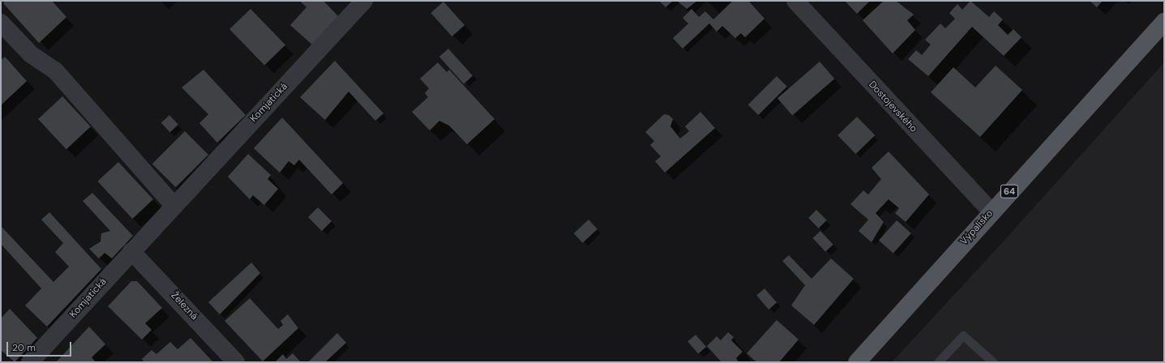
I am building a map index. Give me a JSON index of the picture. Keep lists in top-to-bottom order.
{
  "streets": {
    "main road": ["64", "Výpalisko"],
    "street": ["Komjatická", "Dostojevského", "Železná"]
  },
  "crossings": [
    ["Komjatická", "Železná"],
    ["Dostojevského", "Výpalisko"]
  ],
  "scale_bar": "20 m"
}
